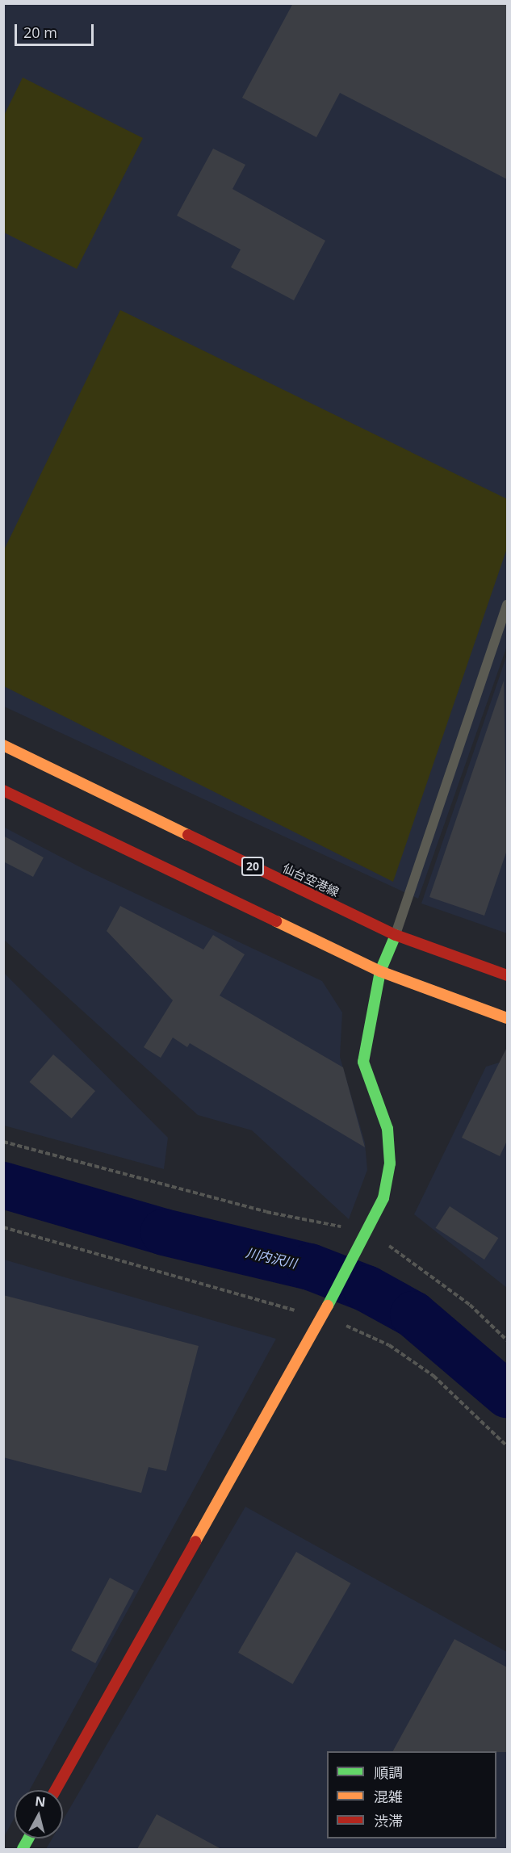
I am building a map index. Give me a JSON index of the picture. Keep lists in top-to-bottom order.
{
  "streets": {
    "main road": ["20", "仙台空港線"]
  },
  "water": ["川内沢川"],
  "legend": ["順調", "混雑", "渋滞"],
  "scale_bar": "20 m",
  "north": "top"
}
